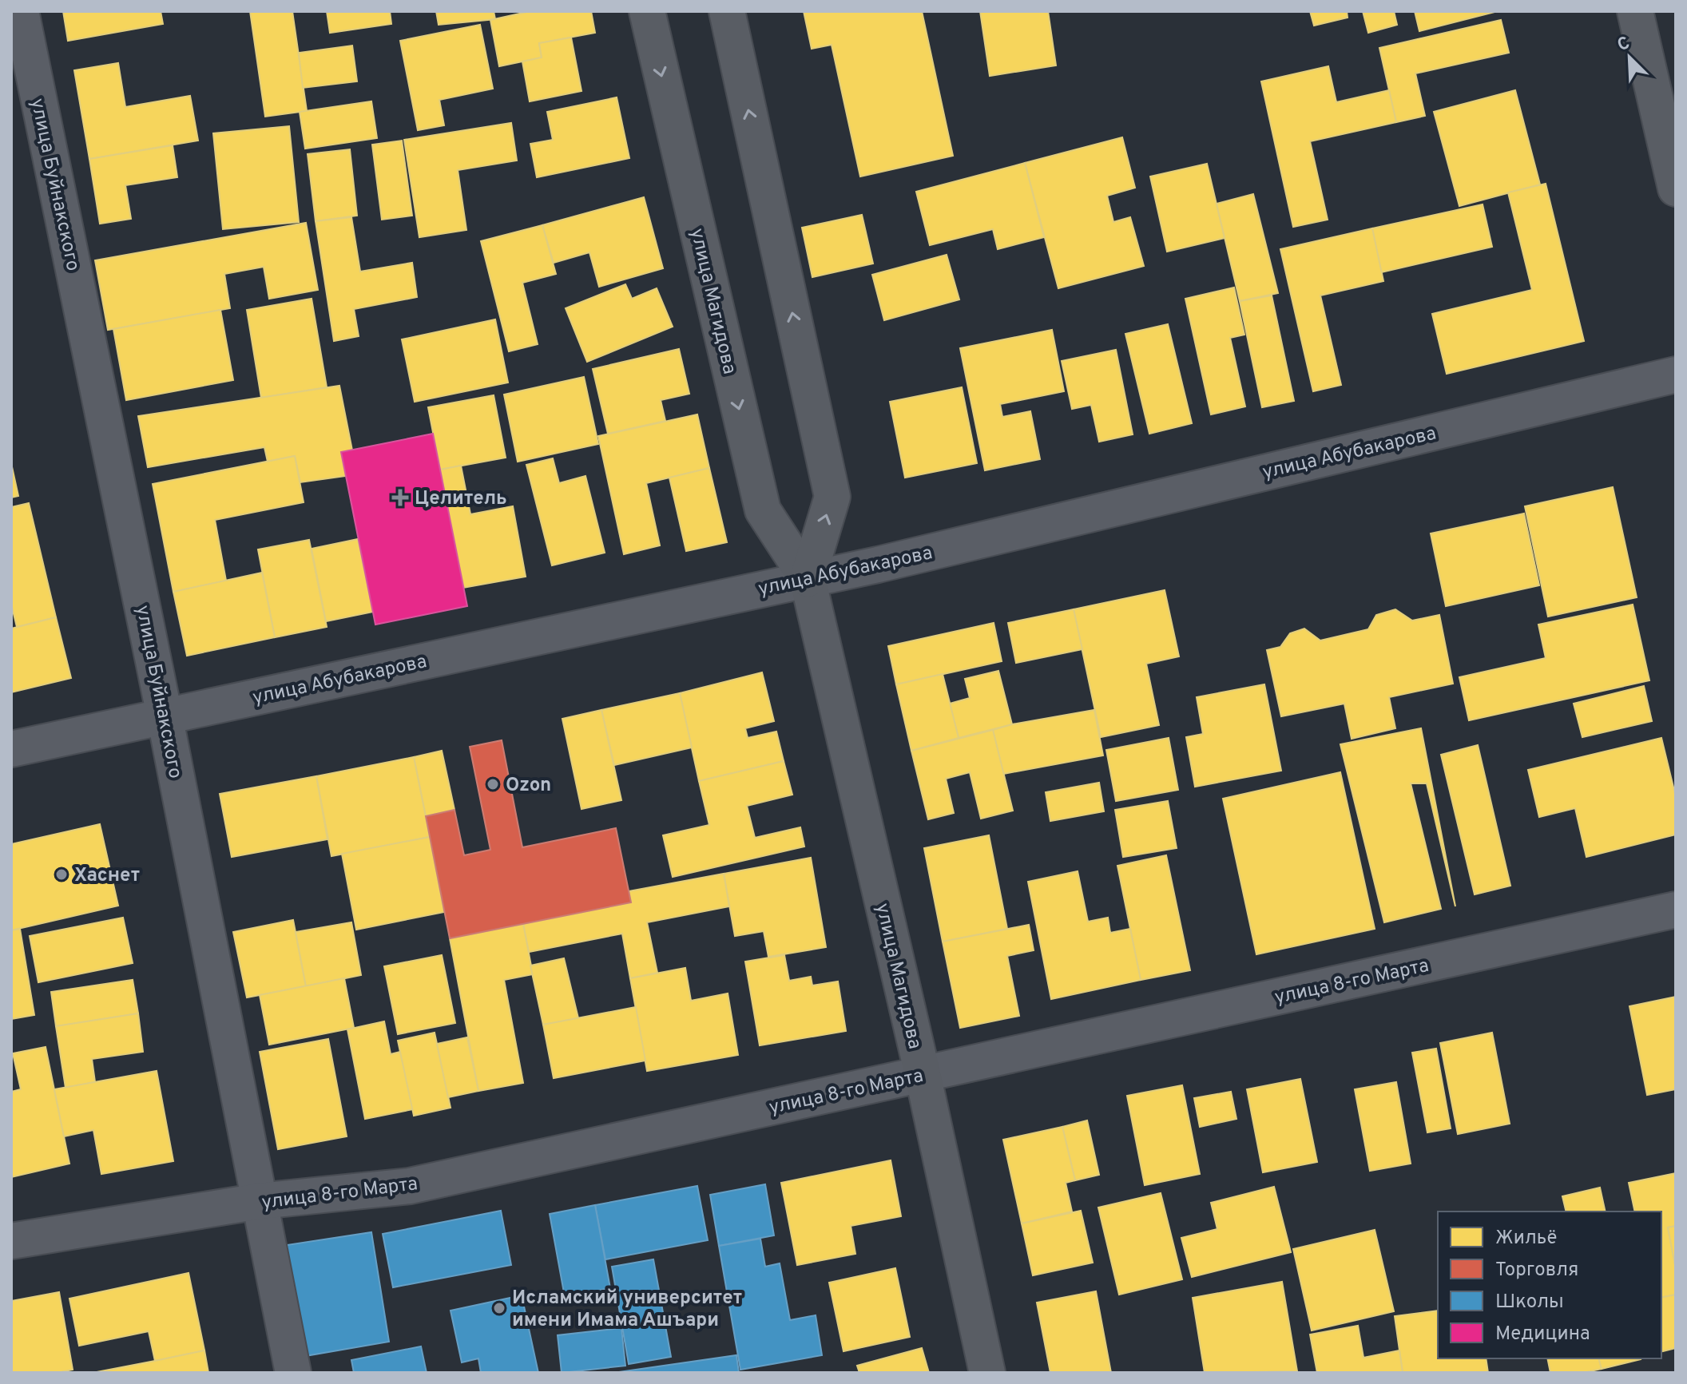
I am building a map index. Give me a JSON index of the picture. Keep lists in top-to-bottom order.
{
  "streets": {
    "main road": ["улица Магидова"],
    "street": ["улица Буйнакского", "улица Абубакарова", "улица 8-го Марта"]
  },
  "crossings": [
    ["улица Буйнакского", "улица Абубакарова"],
    ["улица Буйнакского", "улица 8-го Марта"],
    ["улица Магидова", "улица Абубакарова"],
    ["улица Магидова", "улица 8-го Марта"]
  ],
  "places": {
    "health": ["Целитель"],
    "other": ["Ozon", "Хаснет", "Исламский университет имени Имама Ашъари"]
  },
  "legend": [
    "Жильё",
    "Торговля",
    "Школы",
    "Медицина"
  ],
  "north": "top left"
}
